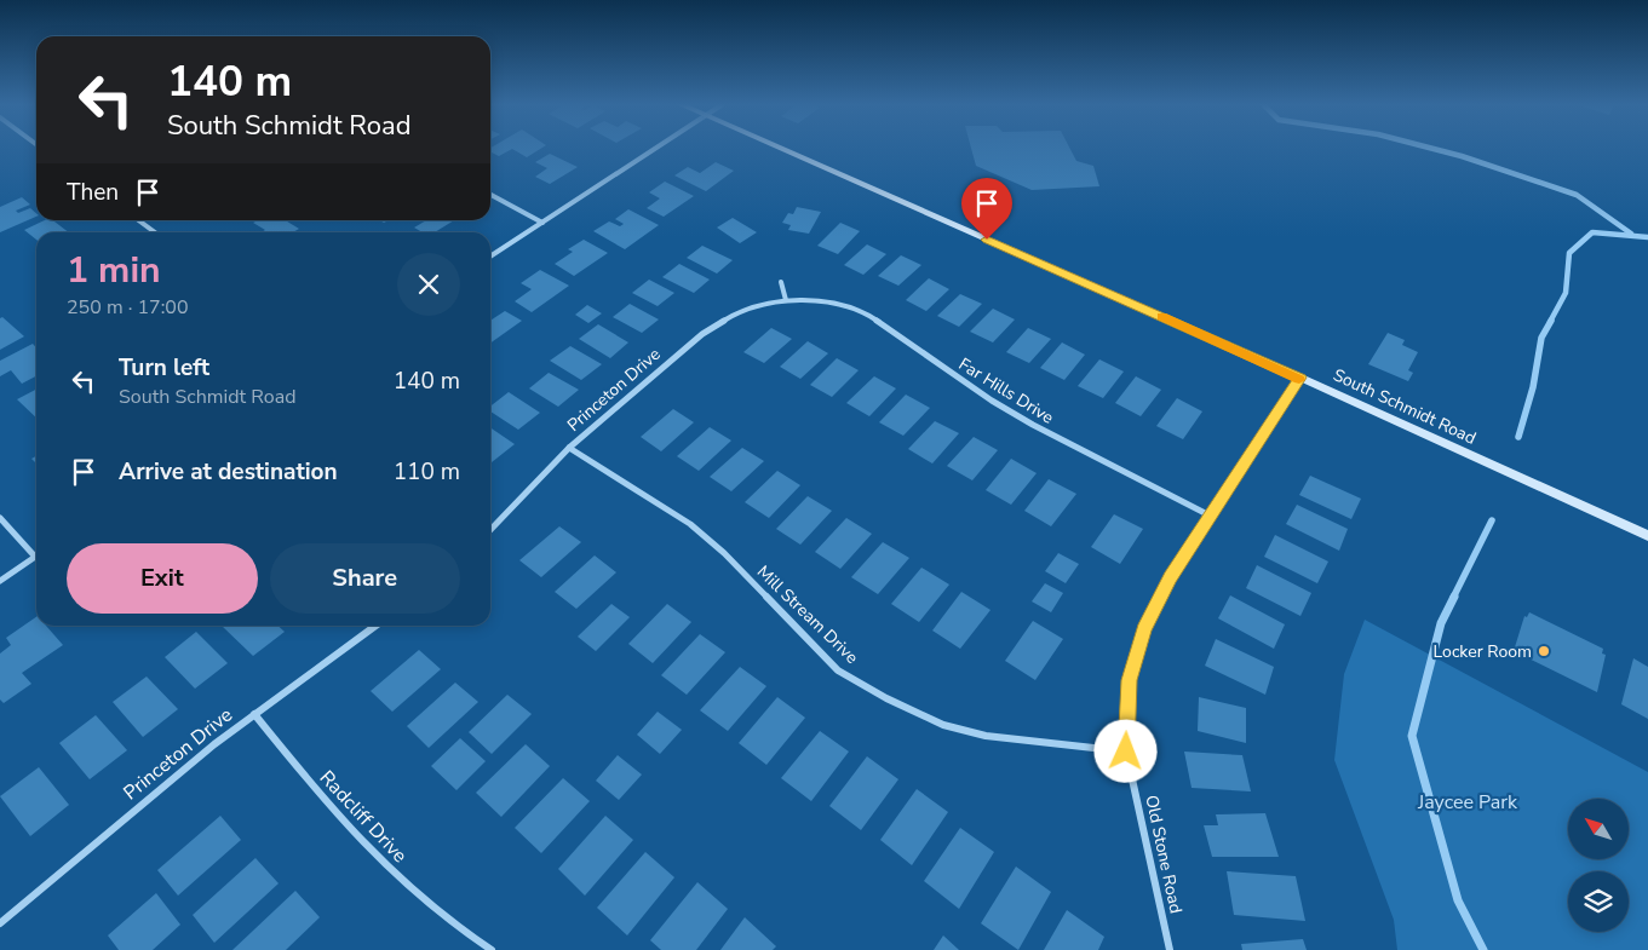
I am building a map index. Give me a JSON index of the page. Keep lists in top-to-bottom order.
{
  "streets": {
    "street": [
      "Princeton Drive",
      "Far Hills Drive",
      "South Schmidt Road",
      "Mill Stream Drive",
      "Radcliff Drive",
      "Old Stone Road"
    ]
  },
  "crossings": [
    ["Princeton Drive", "Far Hills Drive"],
    ["Princeton Drive", "Mill Stream Drive"],
    ["Princeton Drive", "Radcliff Drive"],
    ["Far Hills Drive", "Old Stone Road"],
    ["South Schmidt Road", "Old Stone Road"],
    ["Mill Stream Drive", "Old Stone Road"]
  ],
  "parks": ["Jaycee Park"],
  "places": ["Locker Room"],
  "north": "top left",
  "page": {
    "turn": ["140 m", "South Schmidt Road"],
    "then": "Then",
    "heading": ["1 min", "250 m · 17:00"],
    "list": [
      {
        "name": "Turn left",
        "note": "South Schmidt Road",
        "value": "140 m"
      },
      {
        "name": "Arrive at destination",
        "value": "110 m"
      }
    ],
    "buttons": ["Exit", "Share"]
  }
}
